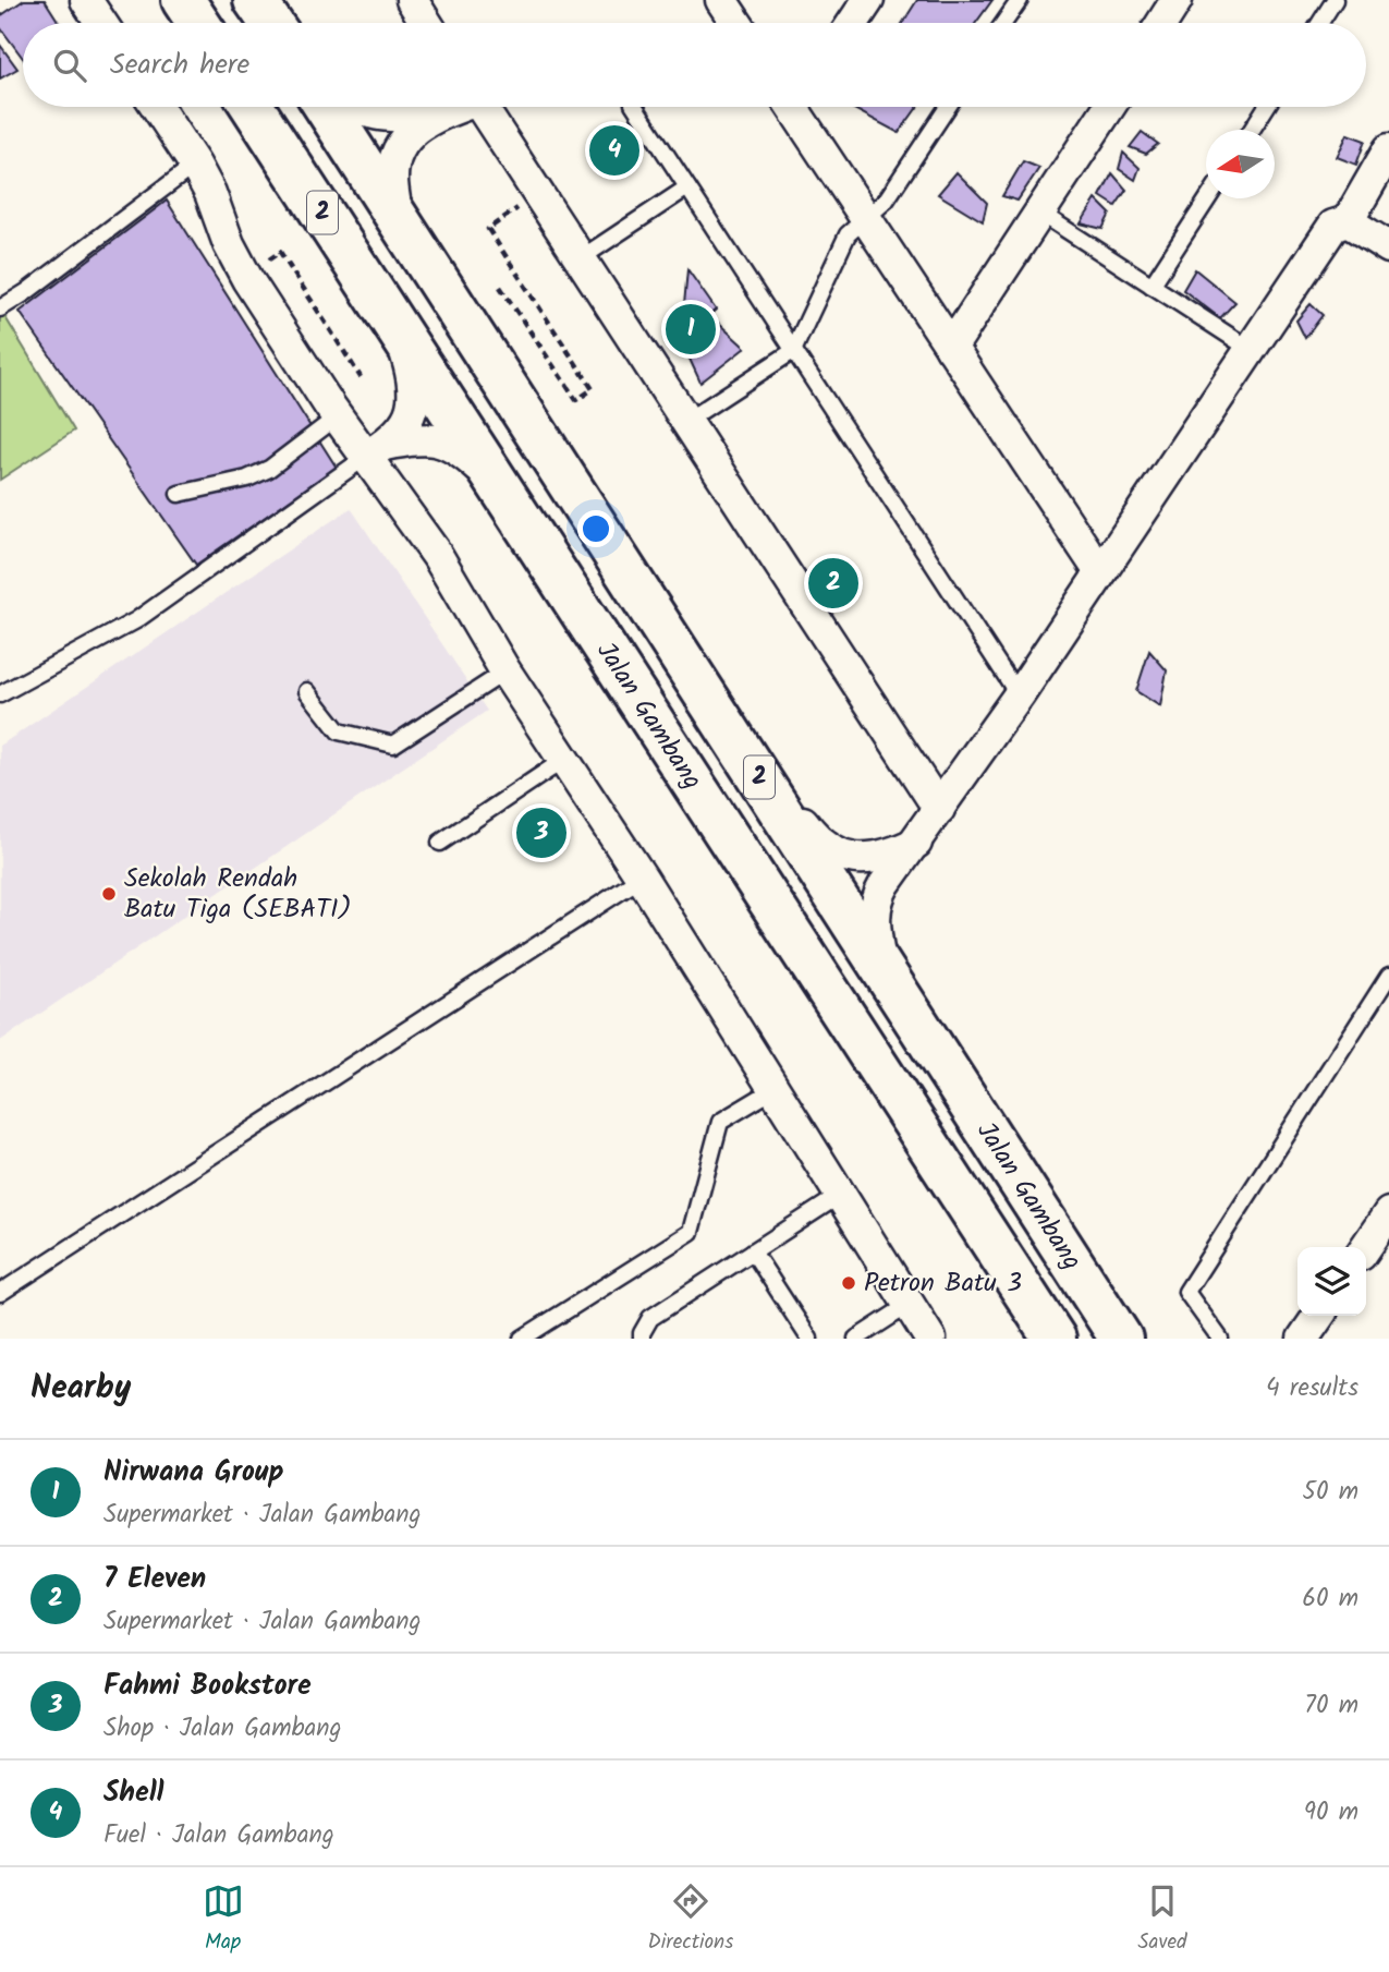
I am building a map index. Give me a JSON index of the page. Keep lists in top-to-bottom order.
{
  "streets": {
    "highway": ["2", "Jalan Gambang"]
  },
  "places": ["Sekolah Rendah Batu Tiga (SEBATI)", "Petron Batu 3"],
  "north": "left",
  "page": {
    "search": "Search here",
    "pins": [
      "4",
      "1",
      "2",
      "3"
    ],
    "heading": ["Nearby", "4 results"],
    "list": [
      {
        "mark": "1",
        "name": "Nirwana Group",
        "note": "Supermarket · Jalan Gambang",
        "value": "50 m"
      },
      {
        "mark": "2",
        "name": "7 Eleven",
        "note": "Supermarket · Jalan Gambang",
        "value": "60 m"
      },
      {
        "mark": "3",
        "name": "Fahmi Bookstore",
        "note": "Shop · Jalan Gambang",
        "value": "70 m"
      },
      {
        "mark": "4",
        "name": "Shell",
        "note": "Fuel · Jalan Gambang",
        "value": "90 m"
      }
    ],
    "nav": ["Map", "Directions", "Saved"]
  }
}
